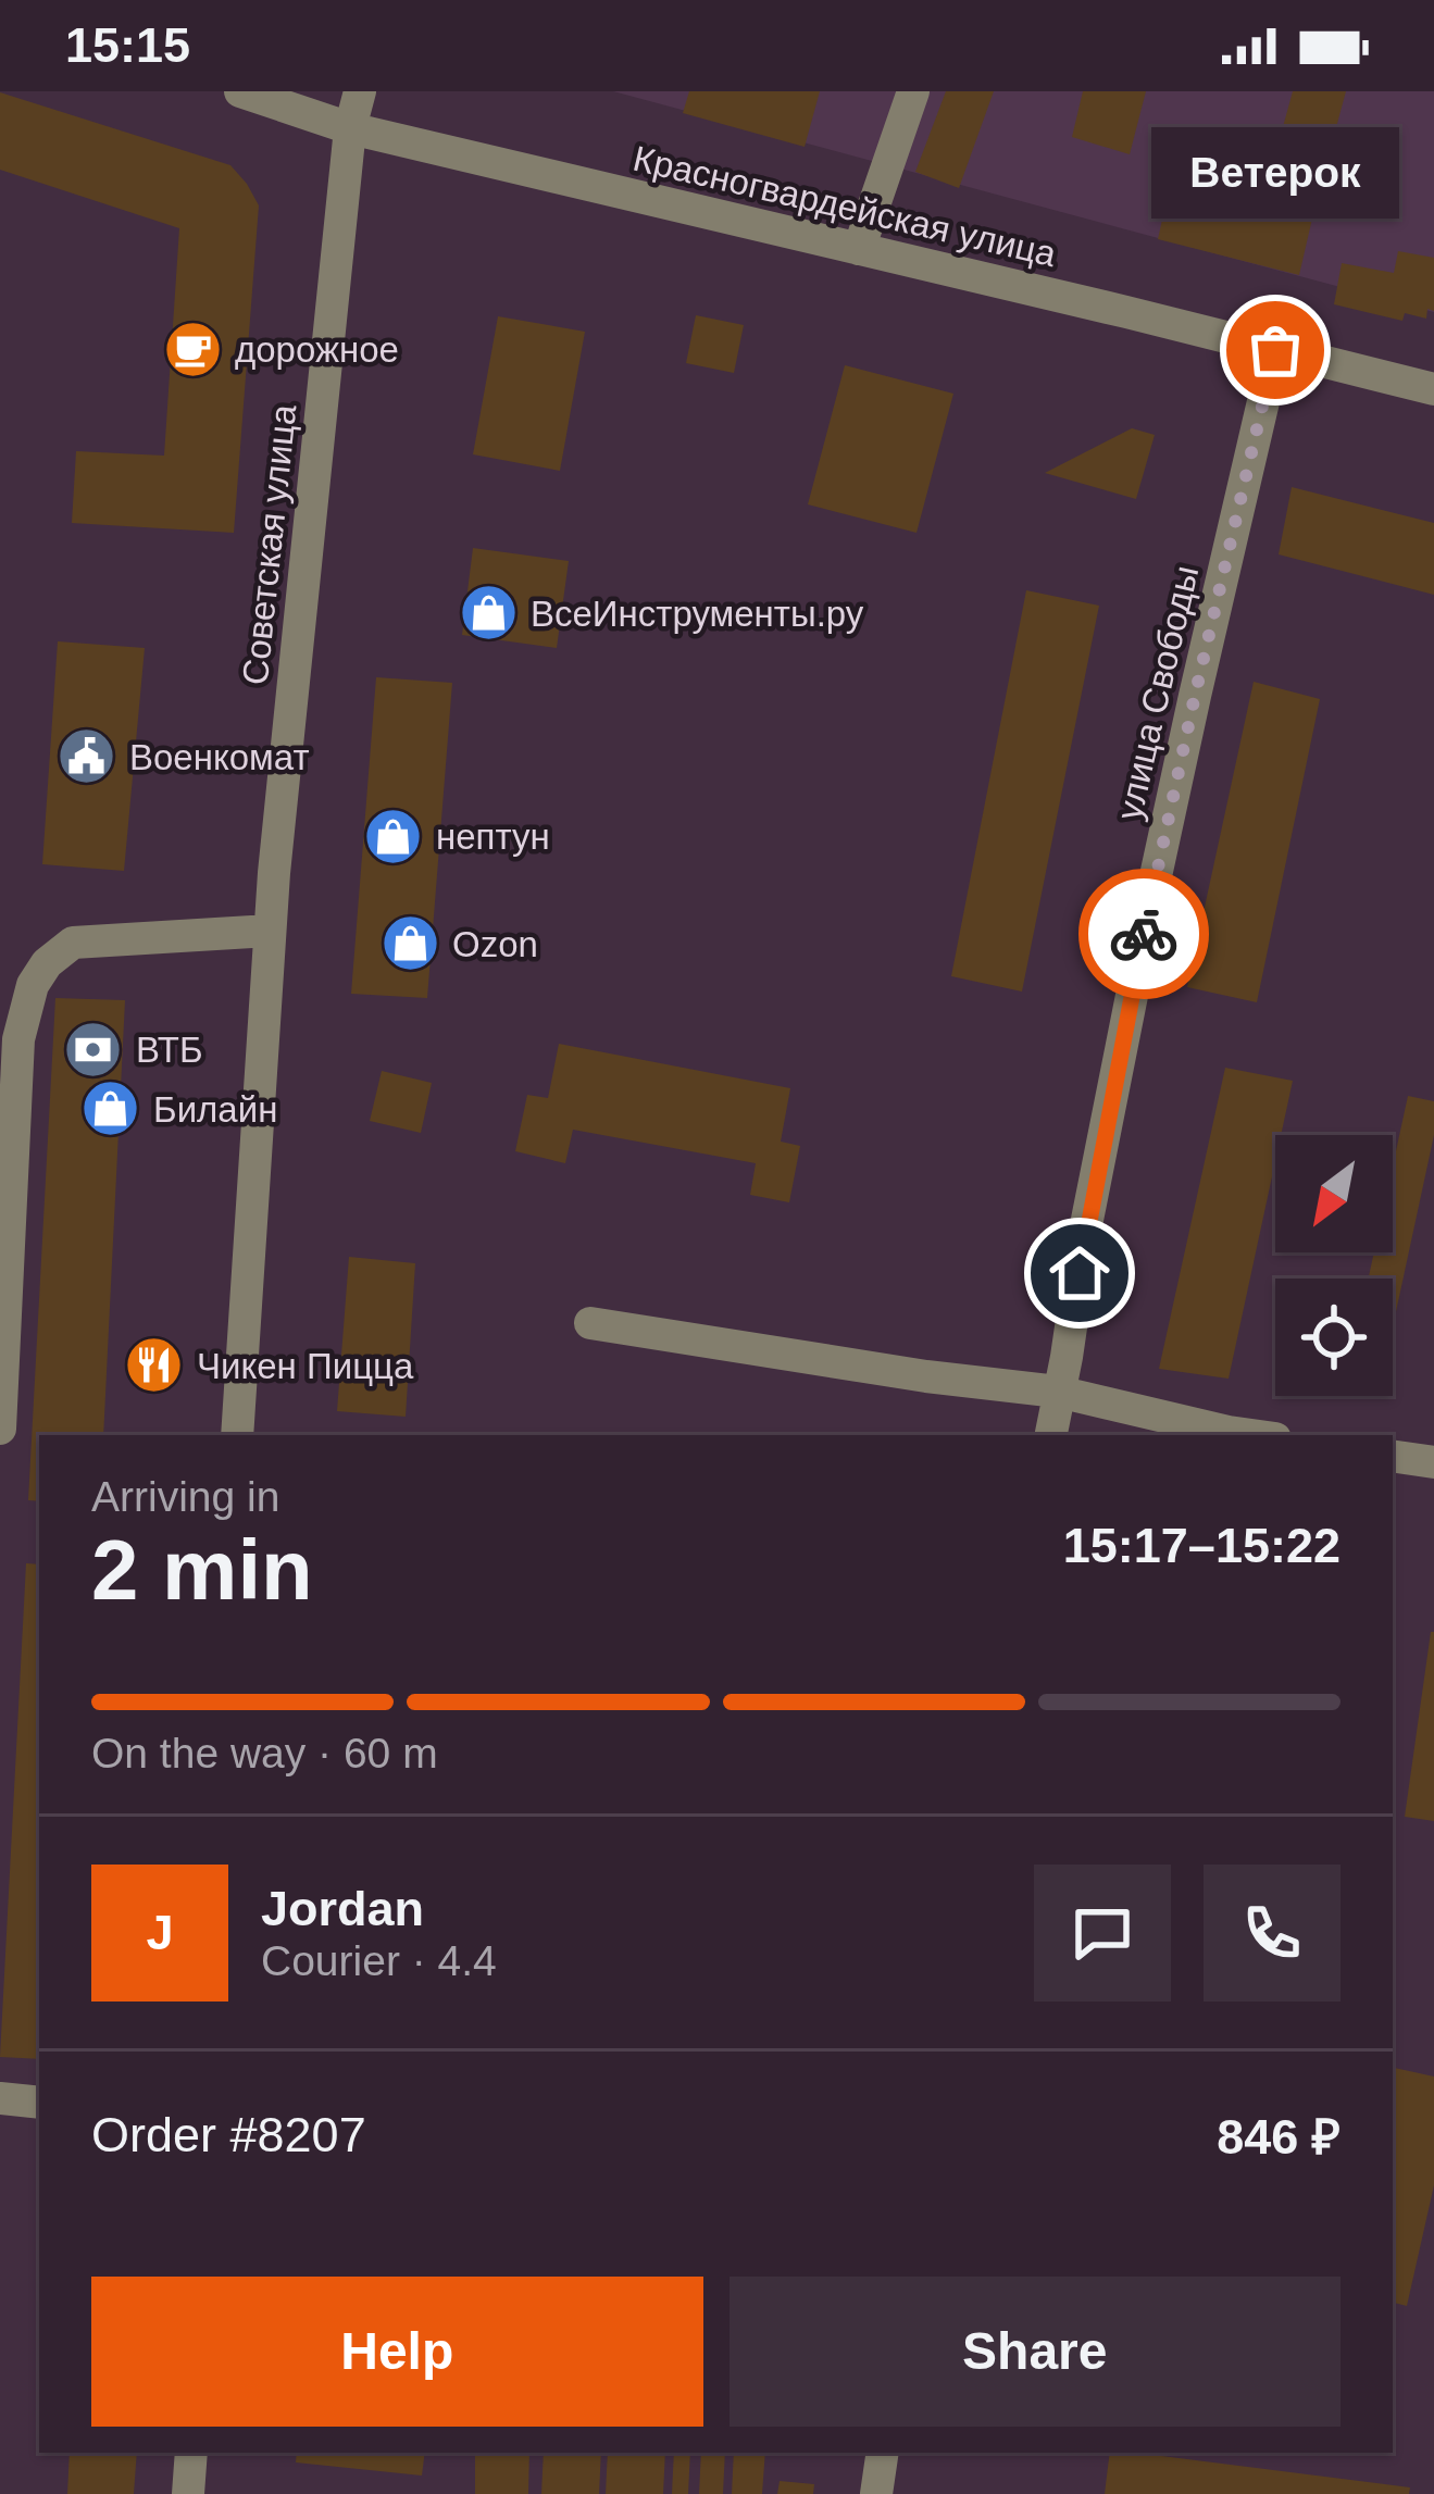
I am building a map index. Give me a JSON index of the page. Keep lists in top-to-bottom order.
{
  "streets": {
    "street": ["Красногвардейская улица", "Советская улица", "улица Свободы"]
  },
  "crossings": [
    ["Красногвардейская улица", "Советская улица"],
    ["Красногвардейская улица", "улица Свободы"]
  ],
  "places": {
    "cafe": ["дорожное"],
    "other": ["Ветерок"],
    "shop": [
      "ВсеИнструменты.ру",
      "нептун",
      "Ozon",
      "Билайн"
    ],
    "public building": ["Военкомат"],
    "bank": ["ВТБ"],
    "restaurant": ["Чикен Пицца"]
  },
  "north": "bottom left",
  "page": {
    "status": "15:15",
    "bubble": "Ветерок",
    "heading": ["2 min", "Arriving in", "15:17–15:22"],
    "panel": [
      "Jordan",
      "Courier · 4.4",
      "Order #8207",
      "846 ₽"
    ],
    "bar": "On the way · 60 m",
    "round": "J",
    "buttons": ["Help", "Share"]
  }
}
